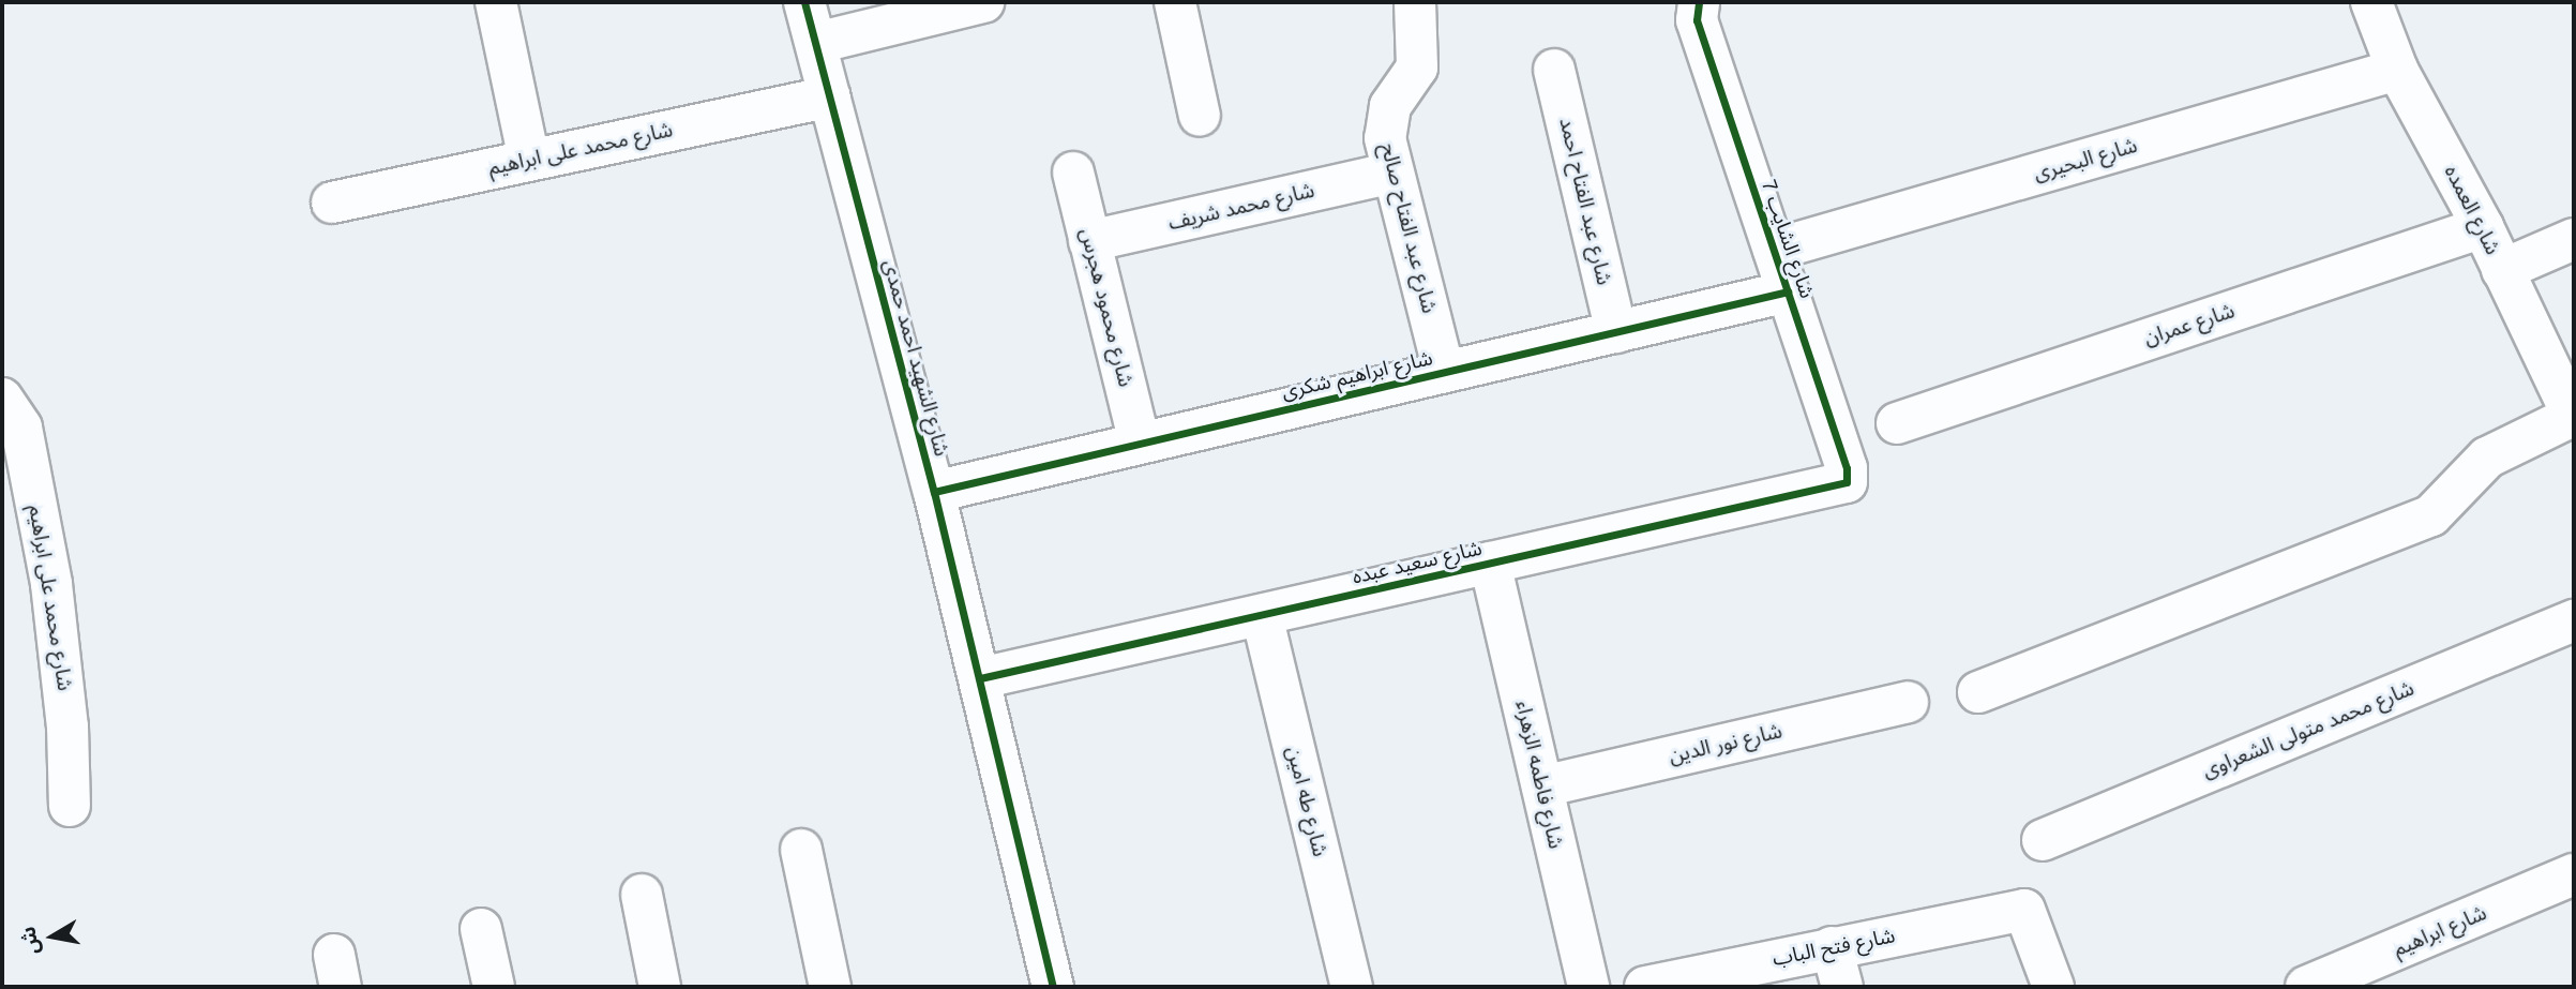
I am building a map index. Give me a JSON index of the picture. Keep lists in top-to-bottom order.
{
  "streets": {
    "street": [
      "شارع محمد على ابراهيم",
      "شارع البحيرى",
      "شارع عبد الفتاح احمد",
      "شارع محمد شريف",
      "شارع العمده",
      "شارع عبد الفتاح صالح",
      "شارع الشايب 7",
      "شارع محمود هجرس",
      "شارع عمران",
      "شارع الشهيد احمد حمدى",
      "شارع ابراهيم شكرى",
      "شارع سعيد عبده",
      "شارع محمد متولى الشعراوى",
      "شارع نور الدين",
      "شارع فاطمه الزهراء",
      "شارع طه امين",
      "شارع ابراهيم",
      "شارع فتح الباب"
    ]
  },
  "crossings": [
    ["شارع محمد على ابراهيم", "شارع الشهيد احمد حمدى"],
    ["شارع البحيرى", "شارع العمده"],
    ["شارع البحيرى", "شارع الشايب 7"],
    ["شارع عبد الفتاح احمد", "شارع ابراهيم شكرى"],
    ["شارع محمد شريف", "شارع عبد الفتاح صالح"],
    ["شارع محمد شريف", "شارع محمود هجرس"],
    ["شارع العمده", "شارع عمران"],
    ["شارع عبد الفتاح صالح", "شارع ابراهيم شكرى"],
    ["شارع الشايب 7", "شارع ابراهيم شكرى"],
    ["شارع الشايب 7", "شارع سعيد عبده"],
    ["شارع محمود هجرس", "شارع ابراهيم شكرى"],
    ["شارع الشهيد احمد حمدى", "شارع ابراهيم شكرى"],
    ["شارع الشهيد احمد حمدى", "شارع سعيد عبده"],
    ["شارع سعيد عبده", "شارع فاطمه الزهراء"],
    ["شارع سعيد عبده", "شارع طه امين"],
    ["شارع نور الدين", "شارع فاطمه الزهراء"]
  ],
  "north": "left"
}
